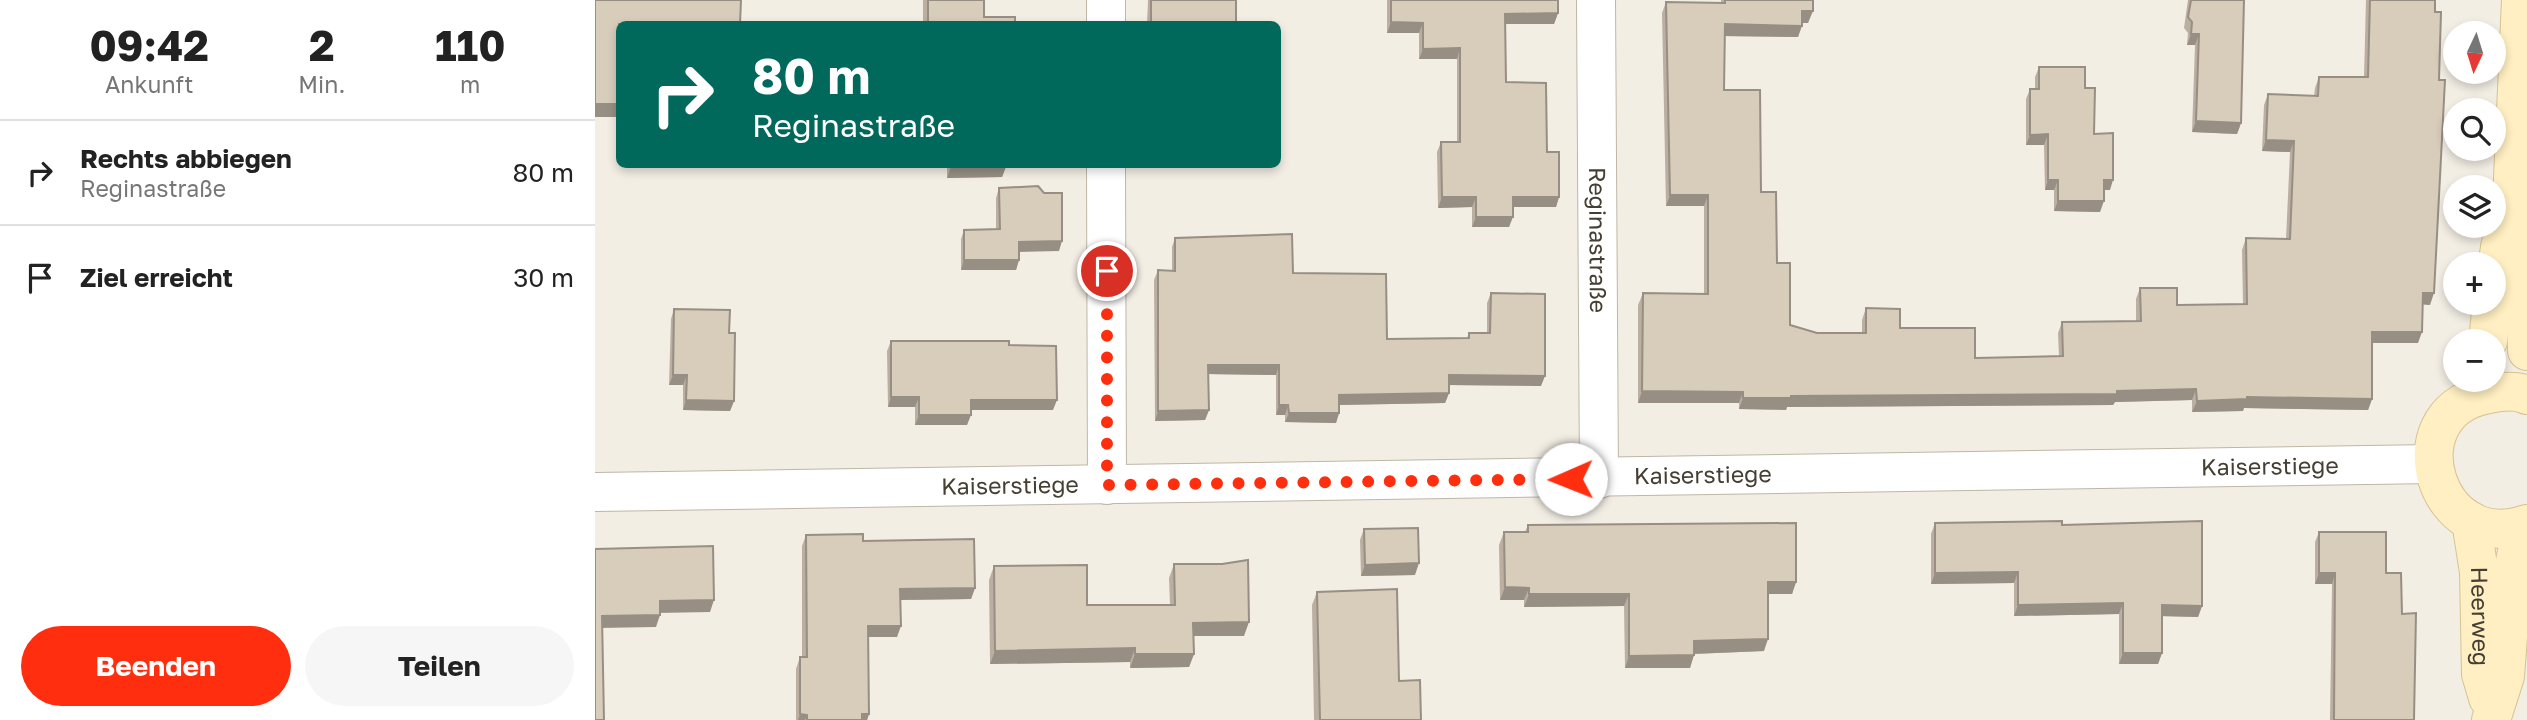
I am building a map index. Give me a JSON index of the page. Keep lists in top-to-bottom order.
{
  "streets": {
    "street": ["Reginastraße", "Kaiserstiege", "Heerweg"]
  },
  "crossings": [
    ["Reginastraße", "Kaiserstiege"]
  ],
  "north": "bottom",
  "page": {
    "eta": [
      "09:42",
      "Ankunft",
      "2",
      "Min.",
      "110",
      "m"
    ],
    "map_buttons": ["+", "−"],
    "turn": ["80 m", "Reginastraße"],
    "list": [
      {
        "name": "Rechts abbiegen",
        "note": "Reginastraße",
        "value": "80 m"
      },
      {
        "name": "Ziel erreicht",
        "value": "30 m"
      }
    ],
    "buttons": ["Beenden", "Teilen"]
  }
}
